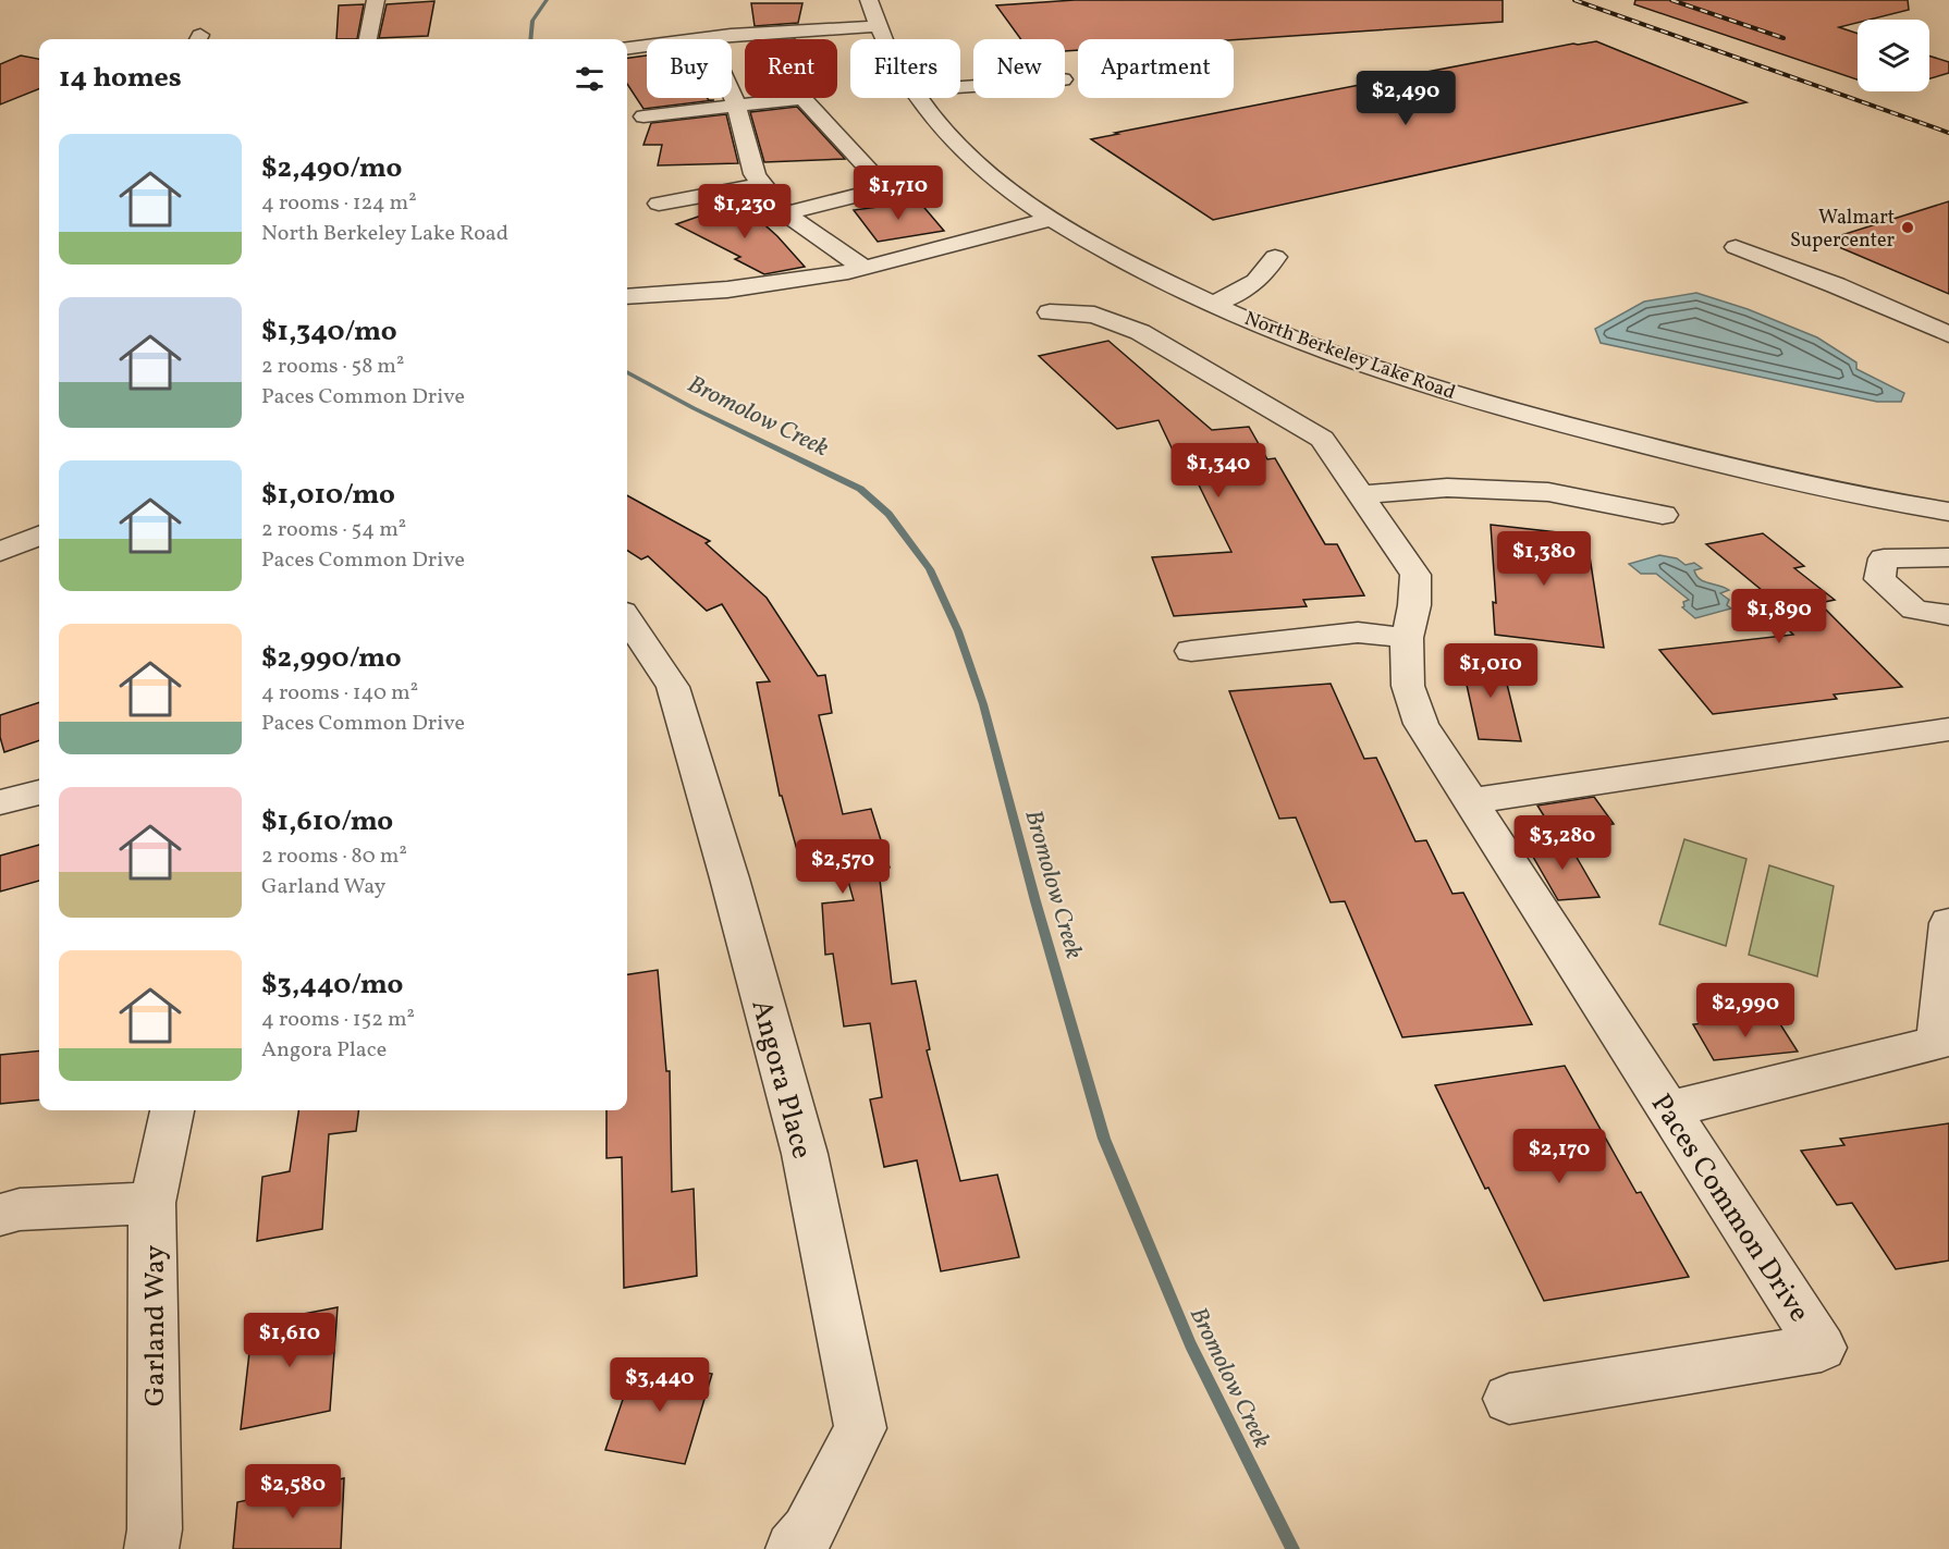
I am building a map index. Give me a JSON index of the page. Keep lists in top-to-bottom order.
{
  "streets": {
    "street": [
      "North Berkeley Lake Road",
      "Angora Place",
      "Paces Common Drive",
      "Garland Way"
    ]
  },
  "water": ["Bromolow Creek"],
  "places": ["Walmart Supercenter"],
  "page": {
    "chip": [
      "Buy",
      "Rent",
      "Filters",
      "New",
      "Apartment"
    ],
    "heading": "14 homes",
    "price": [
      "$2,490",
      "$1,710",
      "$1,230",
      "$1,340",
      "$1,380",
      "$1,890",
      "$1,010",
      "$3,280",
      "$2,570",
      "$2,990",
      "$2,170",
      "$1,610",
      "$3,440",
      "$2,580"
    ],
    "list": [
      {
        "name": "$2,490/mo",
        "note": "4 rooms · 124 m² · North Berkeley Lake Road"
      },
      {
        "name": "$1,340/mo",
        "note": "2 rooms · 58 m² · Paces Common Drive"
      },
      {
        "name": "$1,010/mo",
        "note": "2 rooms · 54 m² · Paces Common Drive"
      },
      {
        "name": "$2,990/mo",
        "note": "4 rooms · 140 m² · Paces Common Drive"
      },
      {
        "name": "$1,610/mo",
        "note": "2 rooms · 80 m² · Garland Way"
      },
      {
        "name": "$3,440/mo",
        "note": "4 rooms · 152 m² · Angora Place"
      }
    ]
  }
}
